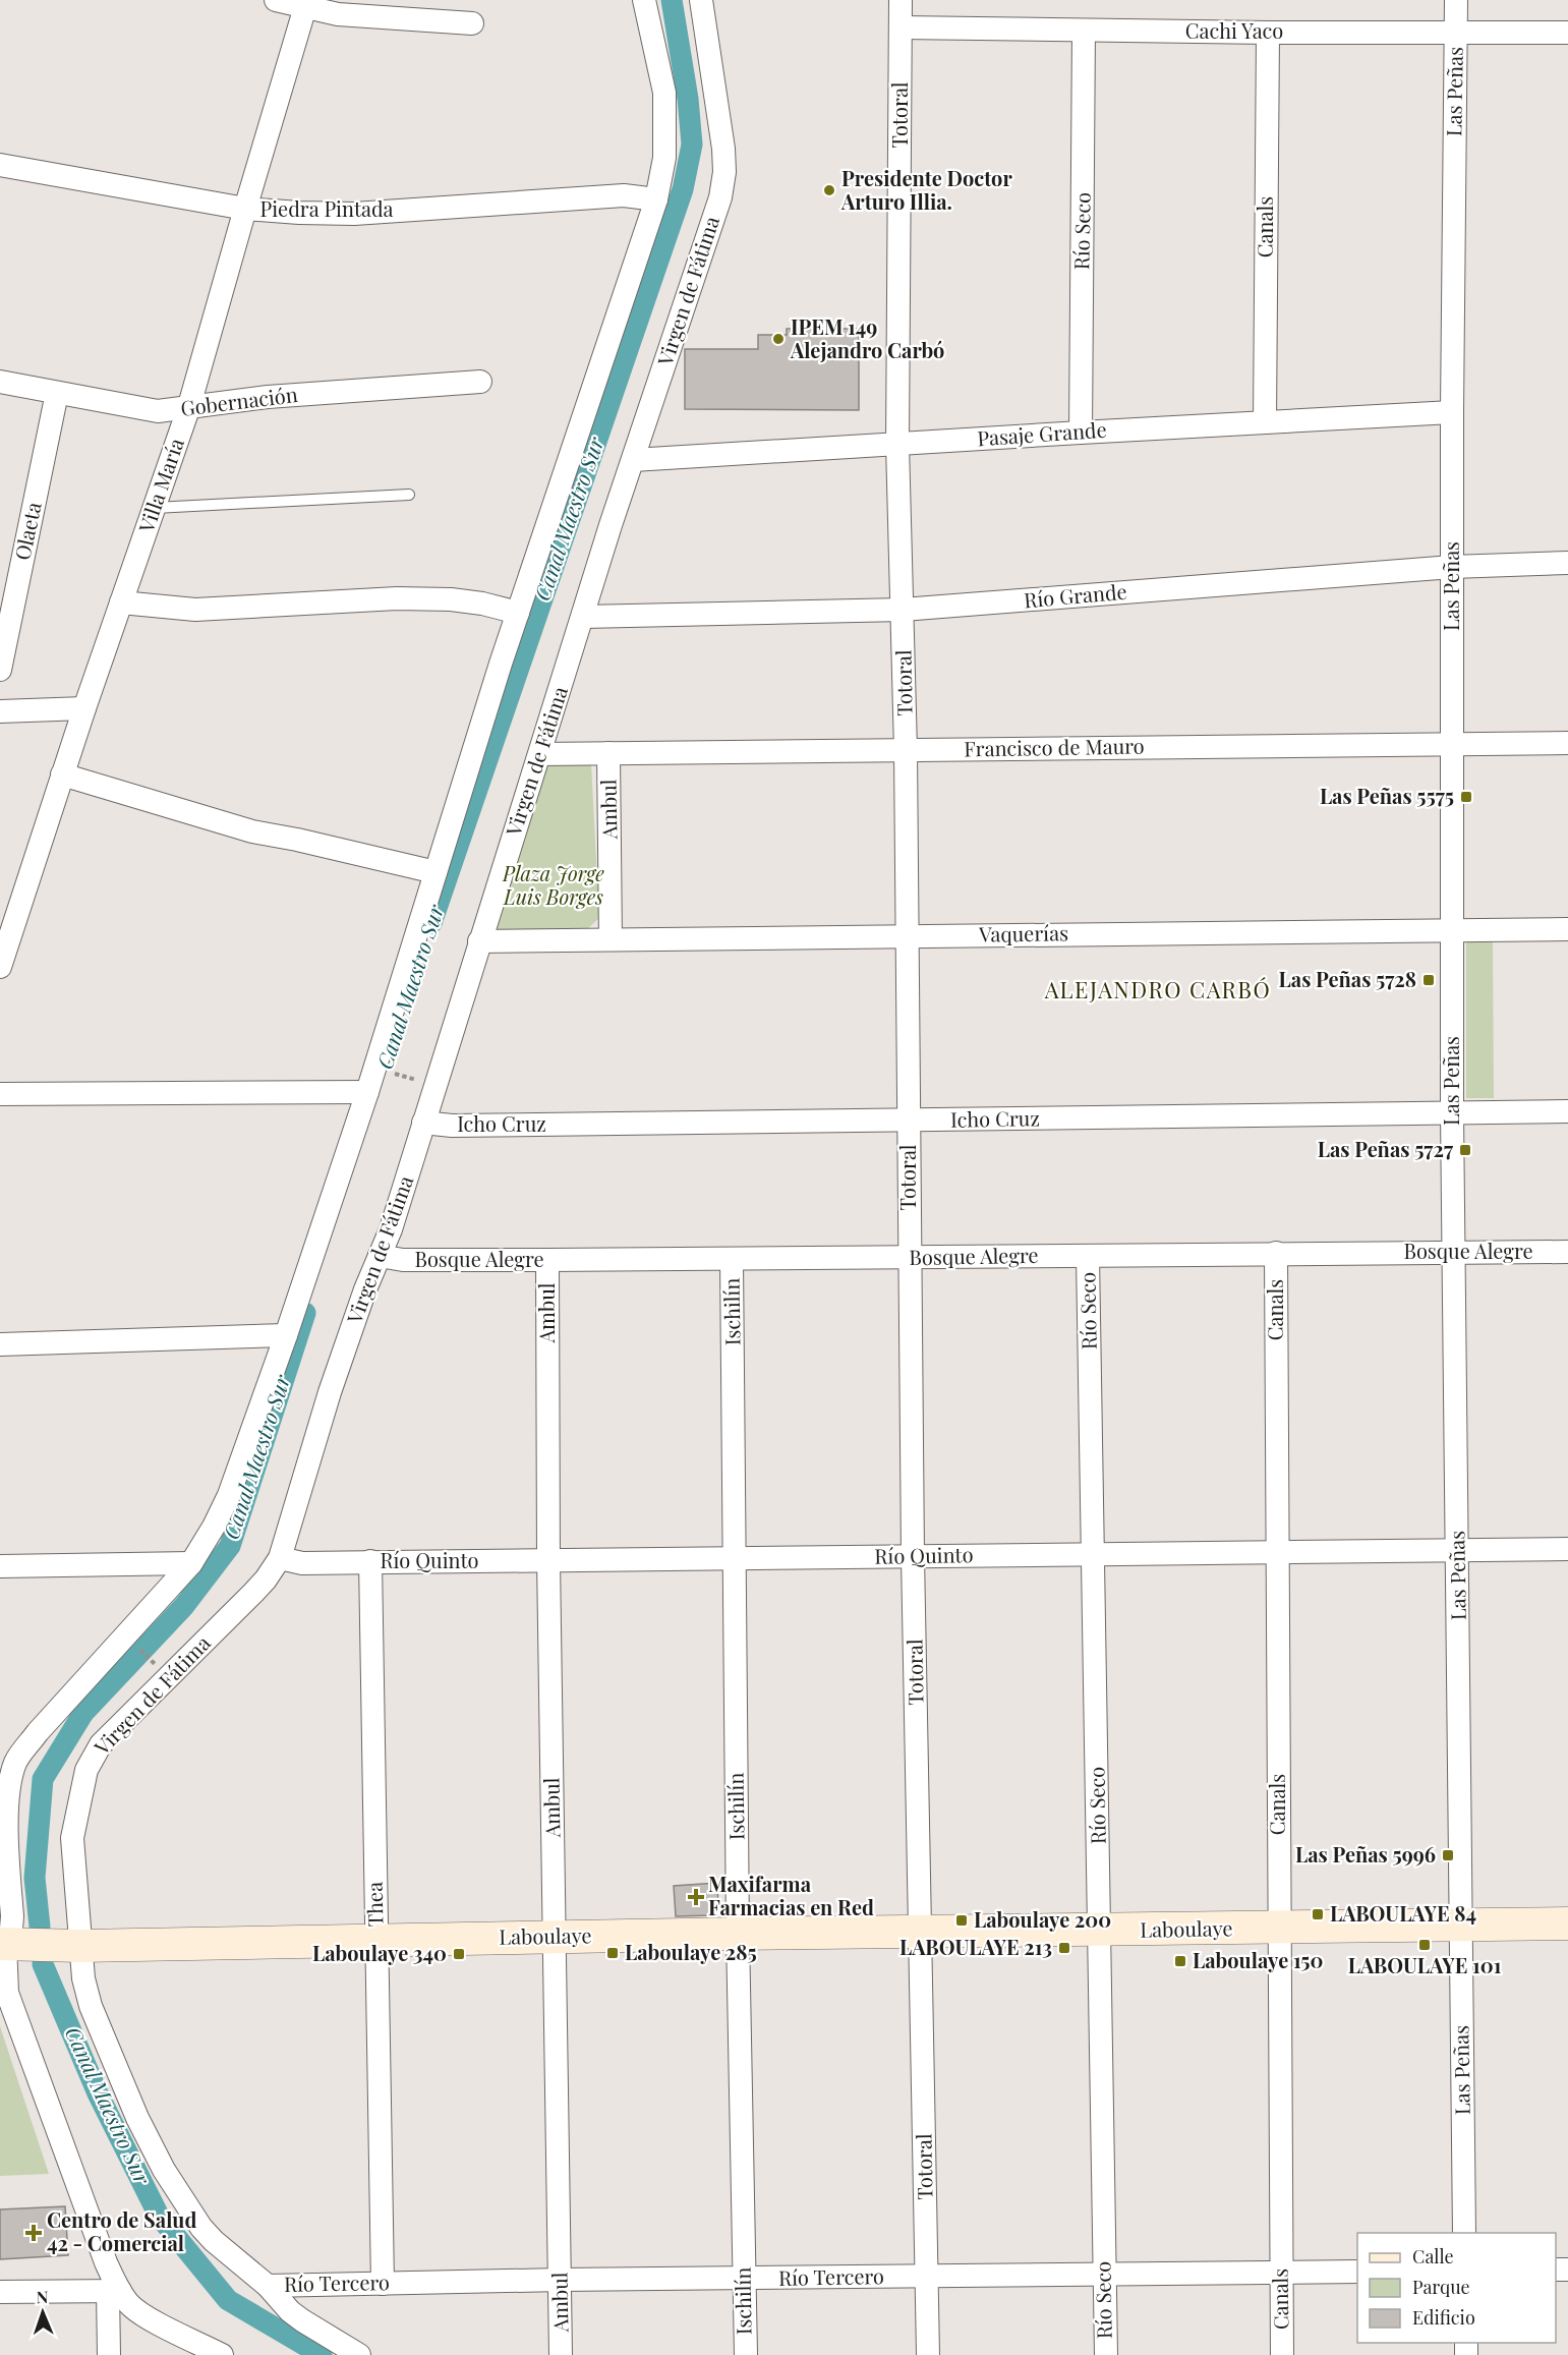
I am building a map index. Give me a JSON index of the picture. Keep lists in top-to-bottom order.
{
  "streets": {
    "main road": ["Laboulaye"],
    "street": [
      "Cachi Yaco",
      "Las Peñas",
      "Totoral",
      "Piedra Pintada",
      "Canals",
      "Río Seco",
      "Virgen de Fátima",
      "Gobernación",
      "Pasaje Grande",
      "Villa María",
      "Olaeta",
      "Río Grande",
      "Francisco de Mauro",
      "Ambul",
      "Vaquerías",
      "Icho Cruz",
      "Bosque Alegre",
      "Ischilín",
      "Río Quinto",
      "Thea",
      "Río Tercero"
    ]
  },
  "crossings": [
    ["Cachi Yaco", "Las Peñas"],
    ["Cachi Yaco", "Totoral"],
    ["Cachi Yaco", "Canals"],
    ["Cachi Yaco", "Río Seco"],
    ["Las Peñas", "Pasaje Grande"],
    ["Las Peñas", "Río Grande"],
    ["Las Peñas", "Francisco de Mauro"],
    ["Las Peñas", "Vaquerías"],
    ["Las Peñas", "Icho Cruz"],
    ["Las Peñas", "Bosque Alegre"],
    ["Las Peñas", "Río Quinto"],
    ["Las Peñas", "Laboulaye"],
    ["Totoral", "Pasaje Grande"],
    ["Totoral", "Río Grande"],
    ["Totoral", "Francisco de Mauro"],
    ["Totoral", "Vaquerías"],
    ["Totoral", "Icho Cruz"],
    ["Totoral", "Bosque Alegre"],
    ["Totoral", "Río Quinto"],
    ["Totoral", "Laboulaye"],
    ["Totoral", "Río Tercero"],
    ["Piedra Pintada", "Villa María"],
    ["Canals", "Pasaje Grande"],
    ["Canals", "Bosque Alegre"],
    ["Canals", "Río Quinto"],
    ["Canals", "Laboulaye"],
    ["Canals", "Río Tercero"],
    ["Río Seco", "Pasaje Grande"],
    ["Río Seco", "Bosque Alegre"],
    ["Río Seco", "Río Quinto"],
    ["Río Seco", "Laboulaye"],
    ["Río Seco", "Río Tercero"],
    ["Virgen de Fátima", "Pasaje Grande"],
    ["Virgen de Fátima", "Río Grande"],
    ["Virgen de Fátima", "Francisco de Mauro"],
    ["Virgen de Fátima", "Vaquerías"],
    ["Virgen de Fátima", "Icho Cruz"],
    ["Virgen de Fátima", "Bosque Alegre"],
    ["Virgen de Fátima", "Río Quinto"],
    ["Virgen de Fátima", "Laboulaye"],
    ["Virgen de Fátima", "Río Tercero"],
    ["Gobernación", "Villa María"],
    ["Gobernación", "Olaeta"],
    ["Francisco de Mauro", "Ambul"],
    ["Ambul", "Vaquerías"],
    ["Ambul", "Bosque Alegre"],
    ["Ambul", "Río Quinto"],
    ["Ambul", "Laboulaye"],
    ["Ambul", "Río Tercero"],
    ["Bosque Alegre", "Ischilín"],
    ["Ischilín", "Río Quinto"],
    ["Ischilín", "Laboulaye"],
    ["Ischilín", "Río Tercero"],
    ["Río Quinto", "Thea"],
    ["Thea", "Laboulaye"],
    ["Thea", "Río Tercero"]
  ],
  "districts": ["ALEJANDRO CARBÓ"],
  "water": ["Canal Maestro Sur"],
  "parks": ["Plaza Jorge Luis Borges"],
  "places": {
    "other": ["Presidente Doctor Arturo Illia.", "IPEM 149 Alejandro Carbó"],
    "transit": [
      "Las Peñas 5575",
      "Las Peñas 5728",
      "Las Peñas 5727",
      "Las Peñas 5996",
      "LABOULAYE 84",
      "Laboulaye 200",
      "LABOULAYE 101",
      "LABOULAYE 213",
      "Laboulaye 285",
      "Laboulaye 340",
      "Laboulaye 150"
    ],
    "health": ["Maxifarma Farmacias en Red", "Centro de Salud 42 - Comercial"]
  },
  "legend": ["Calle", "Parque", "Edificio"],
  "north": "top"
}
